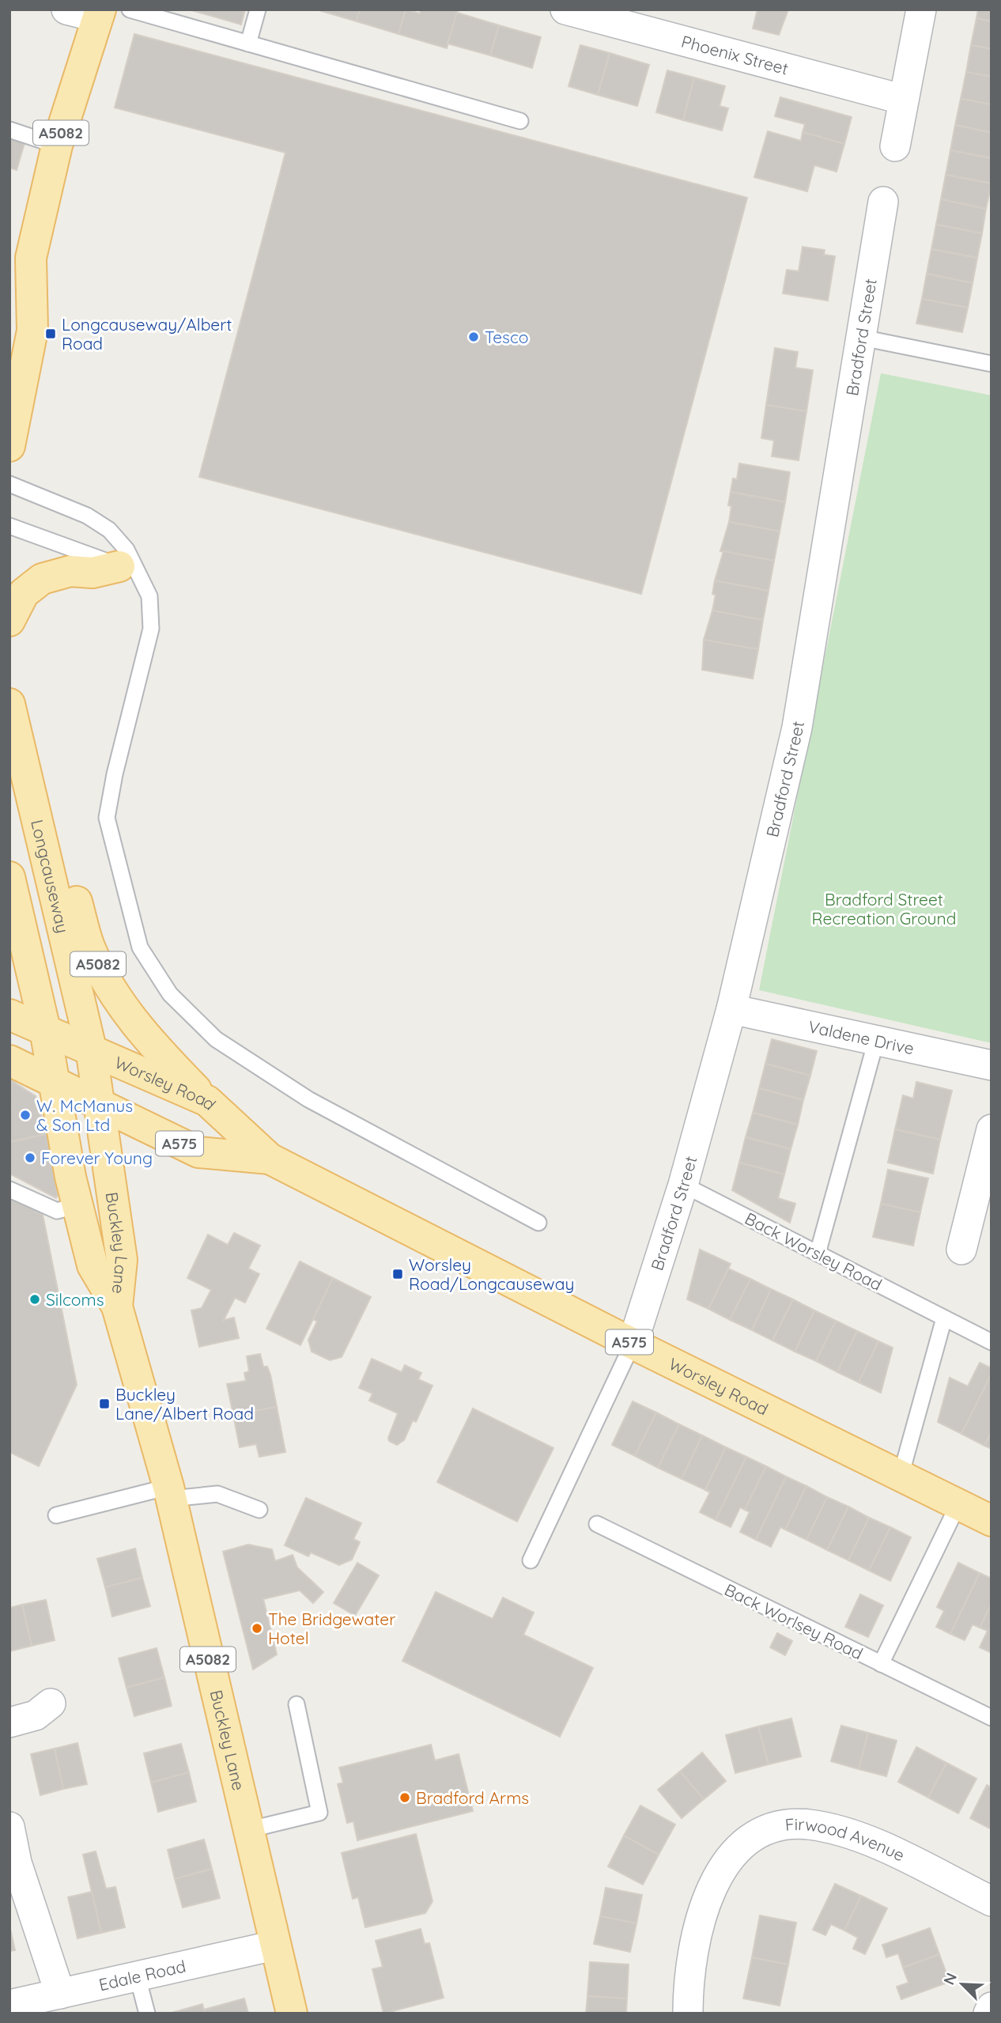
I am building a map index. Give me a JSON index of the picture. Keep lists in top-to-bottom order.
{
  "streets": {
    "main road": [
      "A5082",
      "Longcauseway",
      "Worsley Road",
      "A575",
      "Buckley Lane"
    ],
    "street": [
      "Phoenix Street",
      "Bradford Street",
      "Valdene Drive",
      "Firwood Avenue",
      "Edale Road"
    ],
    "lane": ["Back Worsley Road", "Back Worlsey Road"]
  },
  "crossings": [
    ["A5082", "Longcauseway"],
    ["A5082", "Worsley Road"],
    ["A5082", "A575"],
    ["A5082", "Buckley Lane"],
    ["Bradford Street", "Valdene Drive"],
    ["Bradford Street", "Worsley Road"],
    ["Bradford Street", "Back Worsley Road"],
    ["Longcauseway", "Worsley Road"],
    ["Longcauseway", "Buckley Lane"],
    ["Worsley Road", "A575"],
    ["Worsley Road", "Buckley Lane"],
    ["A575", "Buckley Lane"],
    ["Buckley Lane", "Edale Road"]
  ],
  "parks": ["Bradford Street Recreation Ground"],
  "places": {
    "transit": ["Longcauseway/Albert Road", "Worsley Road/Longcauseway", "Buckley Lane/Albert Road"],
    "other": [
      "Tesco",
      "W. McManus & Son Ltd",
      "Forever Young",
      "Silcoms",
      "The Bridgewater Hotel",
      "Bradford Arms"
    ]
  },
  "north": "top left"
}
